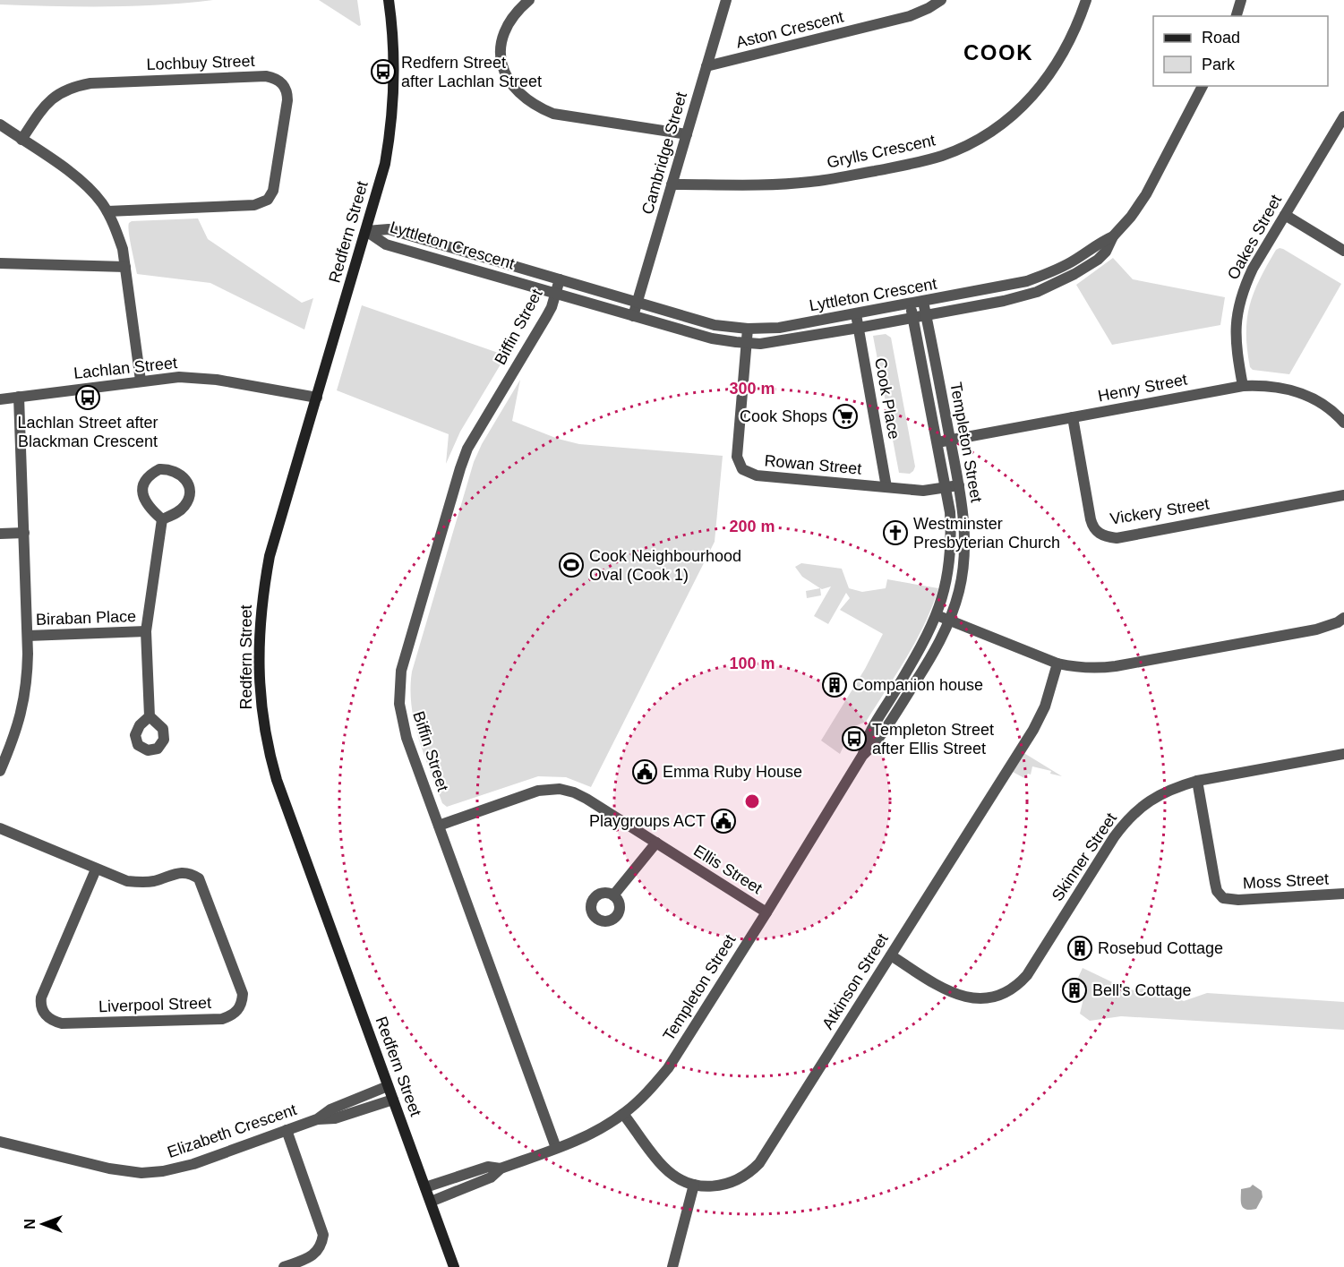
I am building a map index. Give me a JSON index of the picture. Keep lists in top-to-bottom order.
{
  "streets": {
    "main road": ["Redfern Street"],
    "street": [
      "Aston Crescent",
      "Lochbuy Street",
      "Grylls Crescent",
      "Cambridge Street",
      "Oakes Street",
      "Lyttleton Crescent",
      "Biffin Street",
      "Lachlan Street",
      "Henry Street",
      "Cook Place",
      "Templeton Street",
      "Rowan Street",
      "Vickery Street",
      "Biraban Place",
      "Skinner Street",
      "Ellis Street",
      "Moss Street",
      "Atkinson Street",
      "Liverpool Street",
      "Elizabeth Crescent"
    ]
  },
  "crossings": [
    ["Aston Crescent", "Cambridge Street"],
    ["Grylls Crescent", "Cambridge Street"],
    ["Cambridge Street", "Lyttleton Crescent"],
    ["Redfern Street", "Lyttleton Crescent"],
    ["Redfern Street", "Lachlan Street"],
    ["Redfern Street", "Templeton Street"],
    ["Redfern Street", "Elizabeth Crescent"],
    ["Oakes Street", "Henry Street"],
    ["Lyttleton Crescent", "Biffin Street"],
    ["Lyttleton Crescent", "Cook Place"],
    ["Lyttleton Crescent", "Templeton Street"],
    ["Lyttleton Crescent", "Rowan Street"],
    ["Biffin Street", "Templeton Street"],
    ["Biffin Street", "Ellis Street"],
    ["Henry Street", "Templeton Street"],
    ["Henry Street", "Vickery Street"],
    ["Cook Place", "Rowan Street"],
    ["Templeton Street", "Rowan Street"],
    ["Templeton Street", "Ellis Street"],
    ["Templeton Street", "Atkinson Street"],
    ["Skinner Street", "Moss Street"],
    ["Skinner Street", "Atkinson Street"]
  ],
  "districts": ["COOK"],
  "places": {
    "bus stop": ["Redfern Street after Lachlan Street", "Lachlan Street after Blackman Crescent", "Templeton Street after Ellis Street"],
    "supermarket": ["Cook Shops"],
    "church": ["Westminster Presbyterian Church"],
    "sports": ["Cook Neighbourhood Oval (Cook 1)"],
    "building": ["Companion house", "Rosebud Cottage", "Bell's Cottage"],
    "public building": ["Emma Ruby House", "Playgroups ACT"]
  },
  "legend": ["Road", "Park"],
  "north": "left",
  "rings": ["300 m", "200 m", "100 m"]
}
